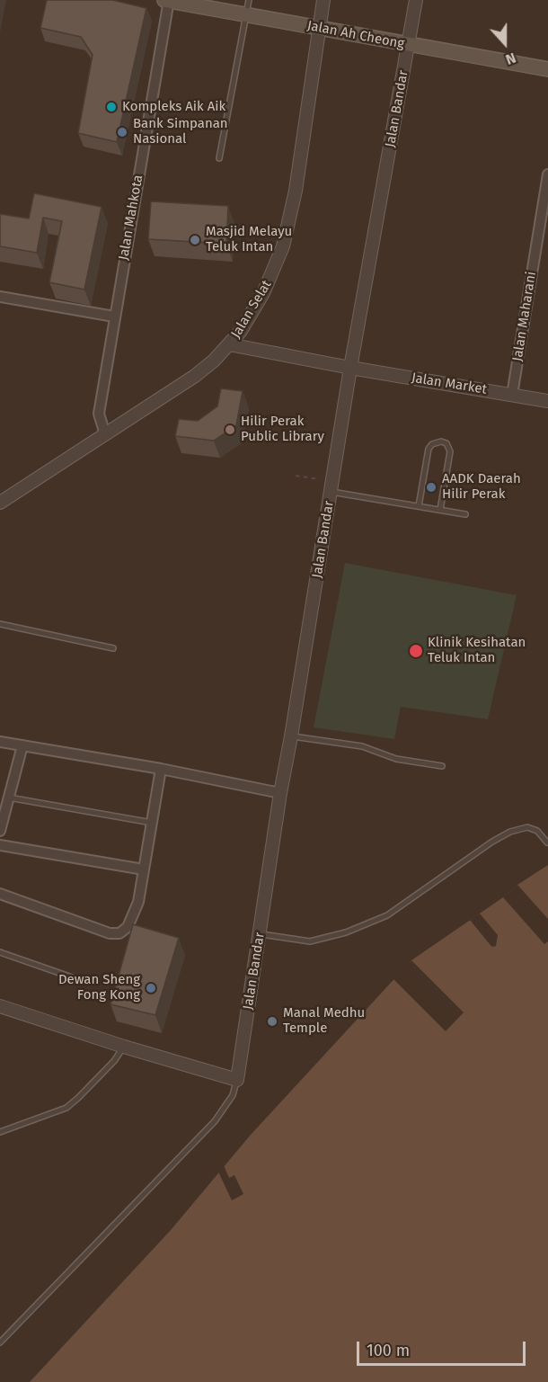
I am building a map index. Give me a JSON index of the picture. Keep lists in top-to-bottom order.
{
  "streets": {
    "main road": ["Jalan Ah Cheong"],
    "street": [
      "Jalan Bandar",
      "Jalan Mahkota",
      "Jalan Selat",
      "Jalan Maharani",
      "Jalan Market"
    ]
  },
  "crossings": [
    ["Jalan Ah Cheong", "Jalan Bandar"],
    ["Jalan Ah Cheong", "Jalan Mahkota"],
    ["Jalan Ah Cheong", "Jalan Selat"],
    ["Jalan Bandar", "Jalan Market"],
    ["Jalan Mahkota", "Jalan Selat"],
    ["Jalan Selat", "Jalan Market"],
    ["Jalan Maharani", "Jalan Market"]
  ],
  "places": [
    "Kompleks Aik Aik",
    "Bank Simpanan Nasional",
    "Masjid Melayu Teluk Intan",
    "Hilir Perak Public Library",
    "AADK Daerah Hilir Perak",
    "Klinik Kesihatan Teluk Intan",
    "Dewan Sheng Fong Kong",
    "Manal Medhu Temple"
  ],
  "scale_bar": "100 m",
  "north": "bottom"
}
